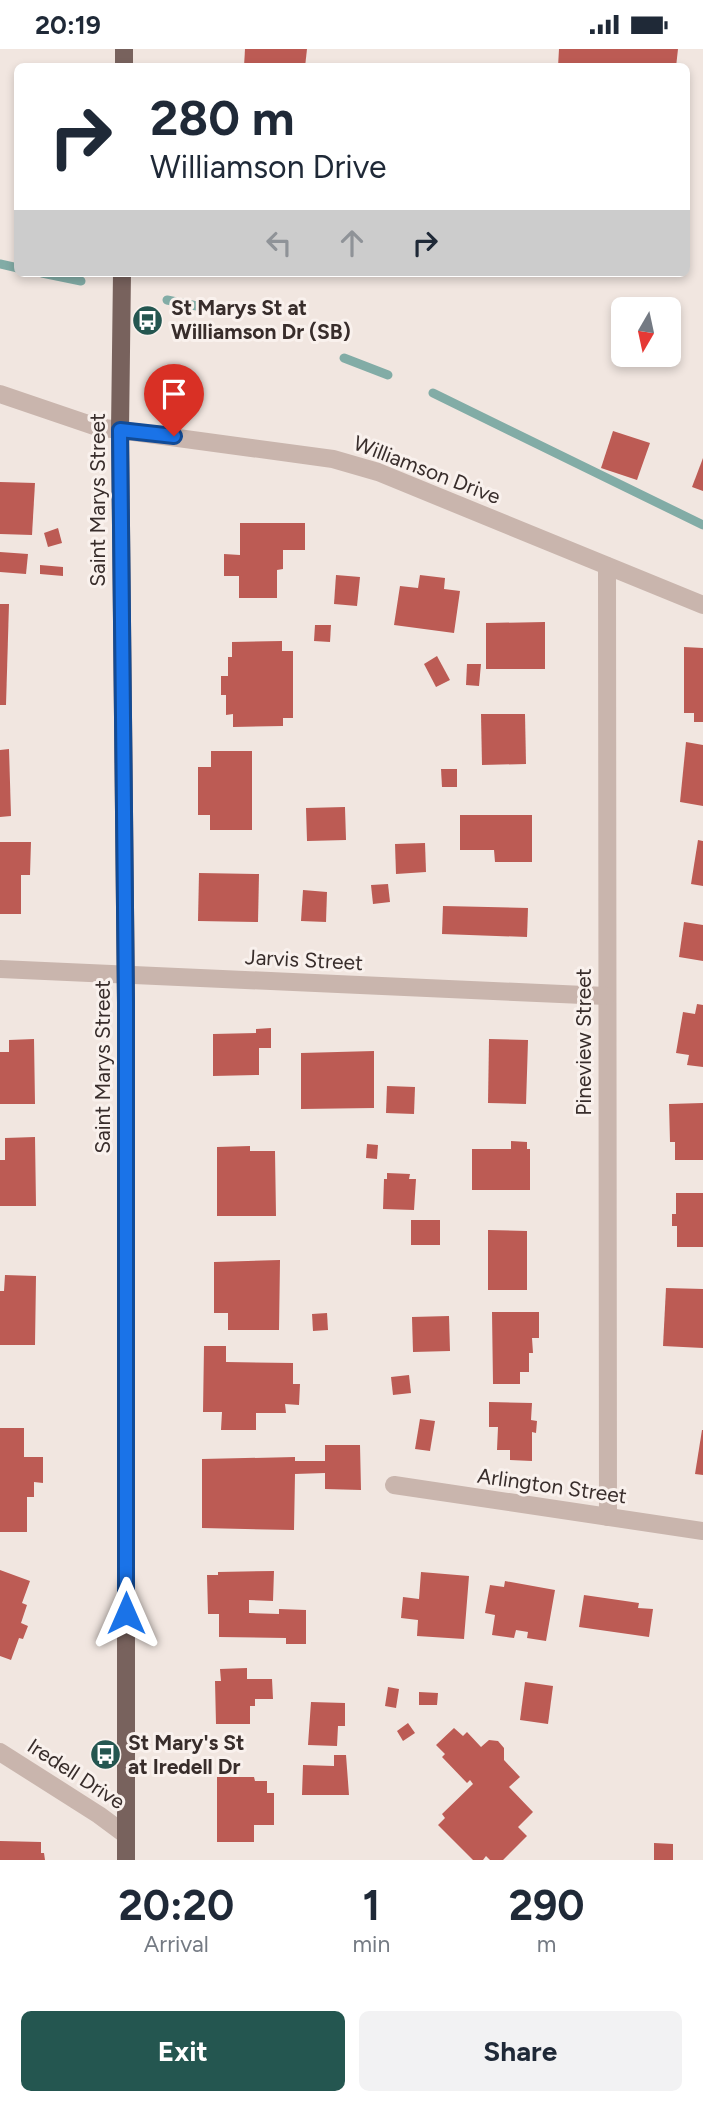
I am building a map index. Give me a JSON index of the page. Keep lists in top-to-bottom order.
{
  "streets": {
    "main road": ["Saint Marys Street"],
    "street": [
      "Williamson Drive",
      "Jarvis Street",
      "Pineview Street",
      "Arlington Street",
      "Iredell Drive"
    ]
  },
  "crossings": [
    ["Williamson Drive", "Saint Marys Street"],
    ["Williamson Drive", "Pineview Street"],
    ["Saint Marys Street", "Jarvis Street"],
    ["Saint Marys Street", "Iredell Drive"],
    ["Jarvis Street", "Pineview Street"],
    ["Pineview Street", "Arlington Street"]
  ],
  "places": {
    "bus stop": ["St Marys St at Williamson Dr (SB)", "St Mary's St at Iredell Dr"]
  },
  "north": "bottom",
  "page": {
    "status": "20:19",
    "turn": ["280 m", "Williamson Drive"],
    "eta": [
      "20:20",
      "Arrival",
      "1",
      "min",
      "290",
      "m"
    ],
    "buttons": ["Exit", "Share"]
  }
}
